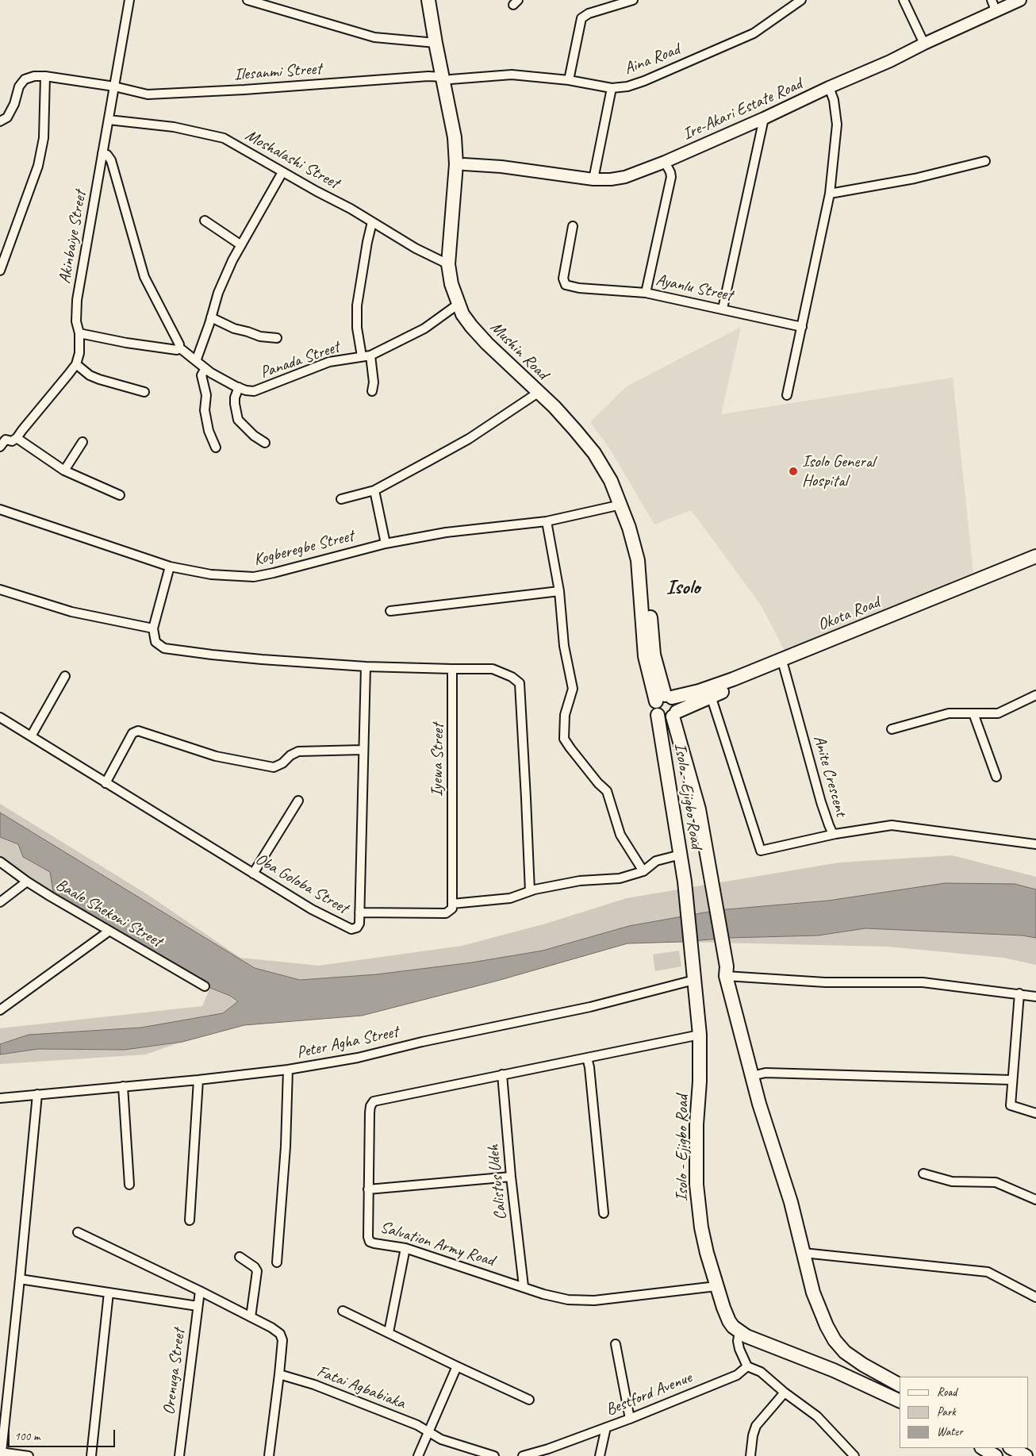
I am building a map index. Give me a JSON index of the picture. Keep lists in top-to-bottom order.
{
  "streets": {
    "main road": ["Mushin Road", "Okota Road", "Isolo - Ejigbo Road"],
    "street": [
      "Aina Road",
      "Ilesanmi Street",
      "Ire-Akari Estate Road",
      "Moshalashi Street",
      "Akinbaiye Street",
      "Ayanlu Street",
      "Panada Street",
      "Kogberegbe Street",
      "Iyewa Street",
      "Anite Crescent",
      "Oba Goloba Street",
      "Baale Shekoni Street",
      "Peter Agha Street",
      "Calistus Udeh",
      "Salvation Army Road",
      "Orenuga Street",
      "Fatai Agbabiaka",
      "Bestford Avenue"
    ]
  },
  "crossings": [
    ["Aina Road", "Ilesanmi Street"],
    ["Aina Road", "Mushin Road"],
    ["Ilesanmi Street", "Akinbaiye Street"],
    ["Ilesanmi Street", "Mushin Road"],
    ["Ire-Akari Estate Road", "Mushin Road"],
    ["Moshalashi Street", "Akinbaiye Street"],
    ["Moshalashi Street", "Mushin Road"],
    ["Mushin Road", "Panada Street"],
    ["Mushin Road", "Kogberegbe Street"],
    ["Mushin Road", "Okota Road"],
    ["Mushin Road", "Isolo - Ejigbo Road"],
    ["Okota Road", "Isolo - Ejigbo Road"],
    ["Isolo - Ejigbo Road", "Peter Agha Street"],
    ["Isolo - Ejigbo Road", "Salvation Army Road"],
    ["Calistus Udeh", "Salvation Army Road"]
  ],
  "districts": ["Isolo"],
  "places": ["Isolo General Hospital"],
  "legend": ["Road", "Park", "Water"],
  "scale_bar": "100 m"
}
